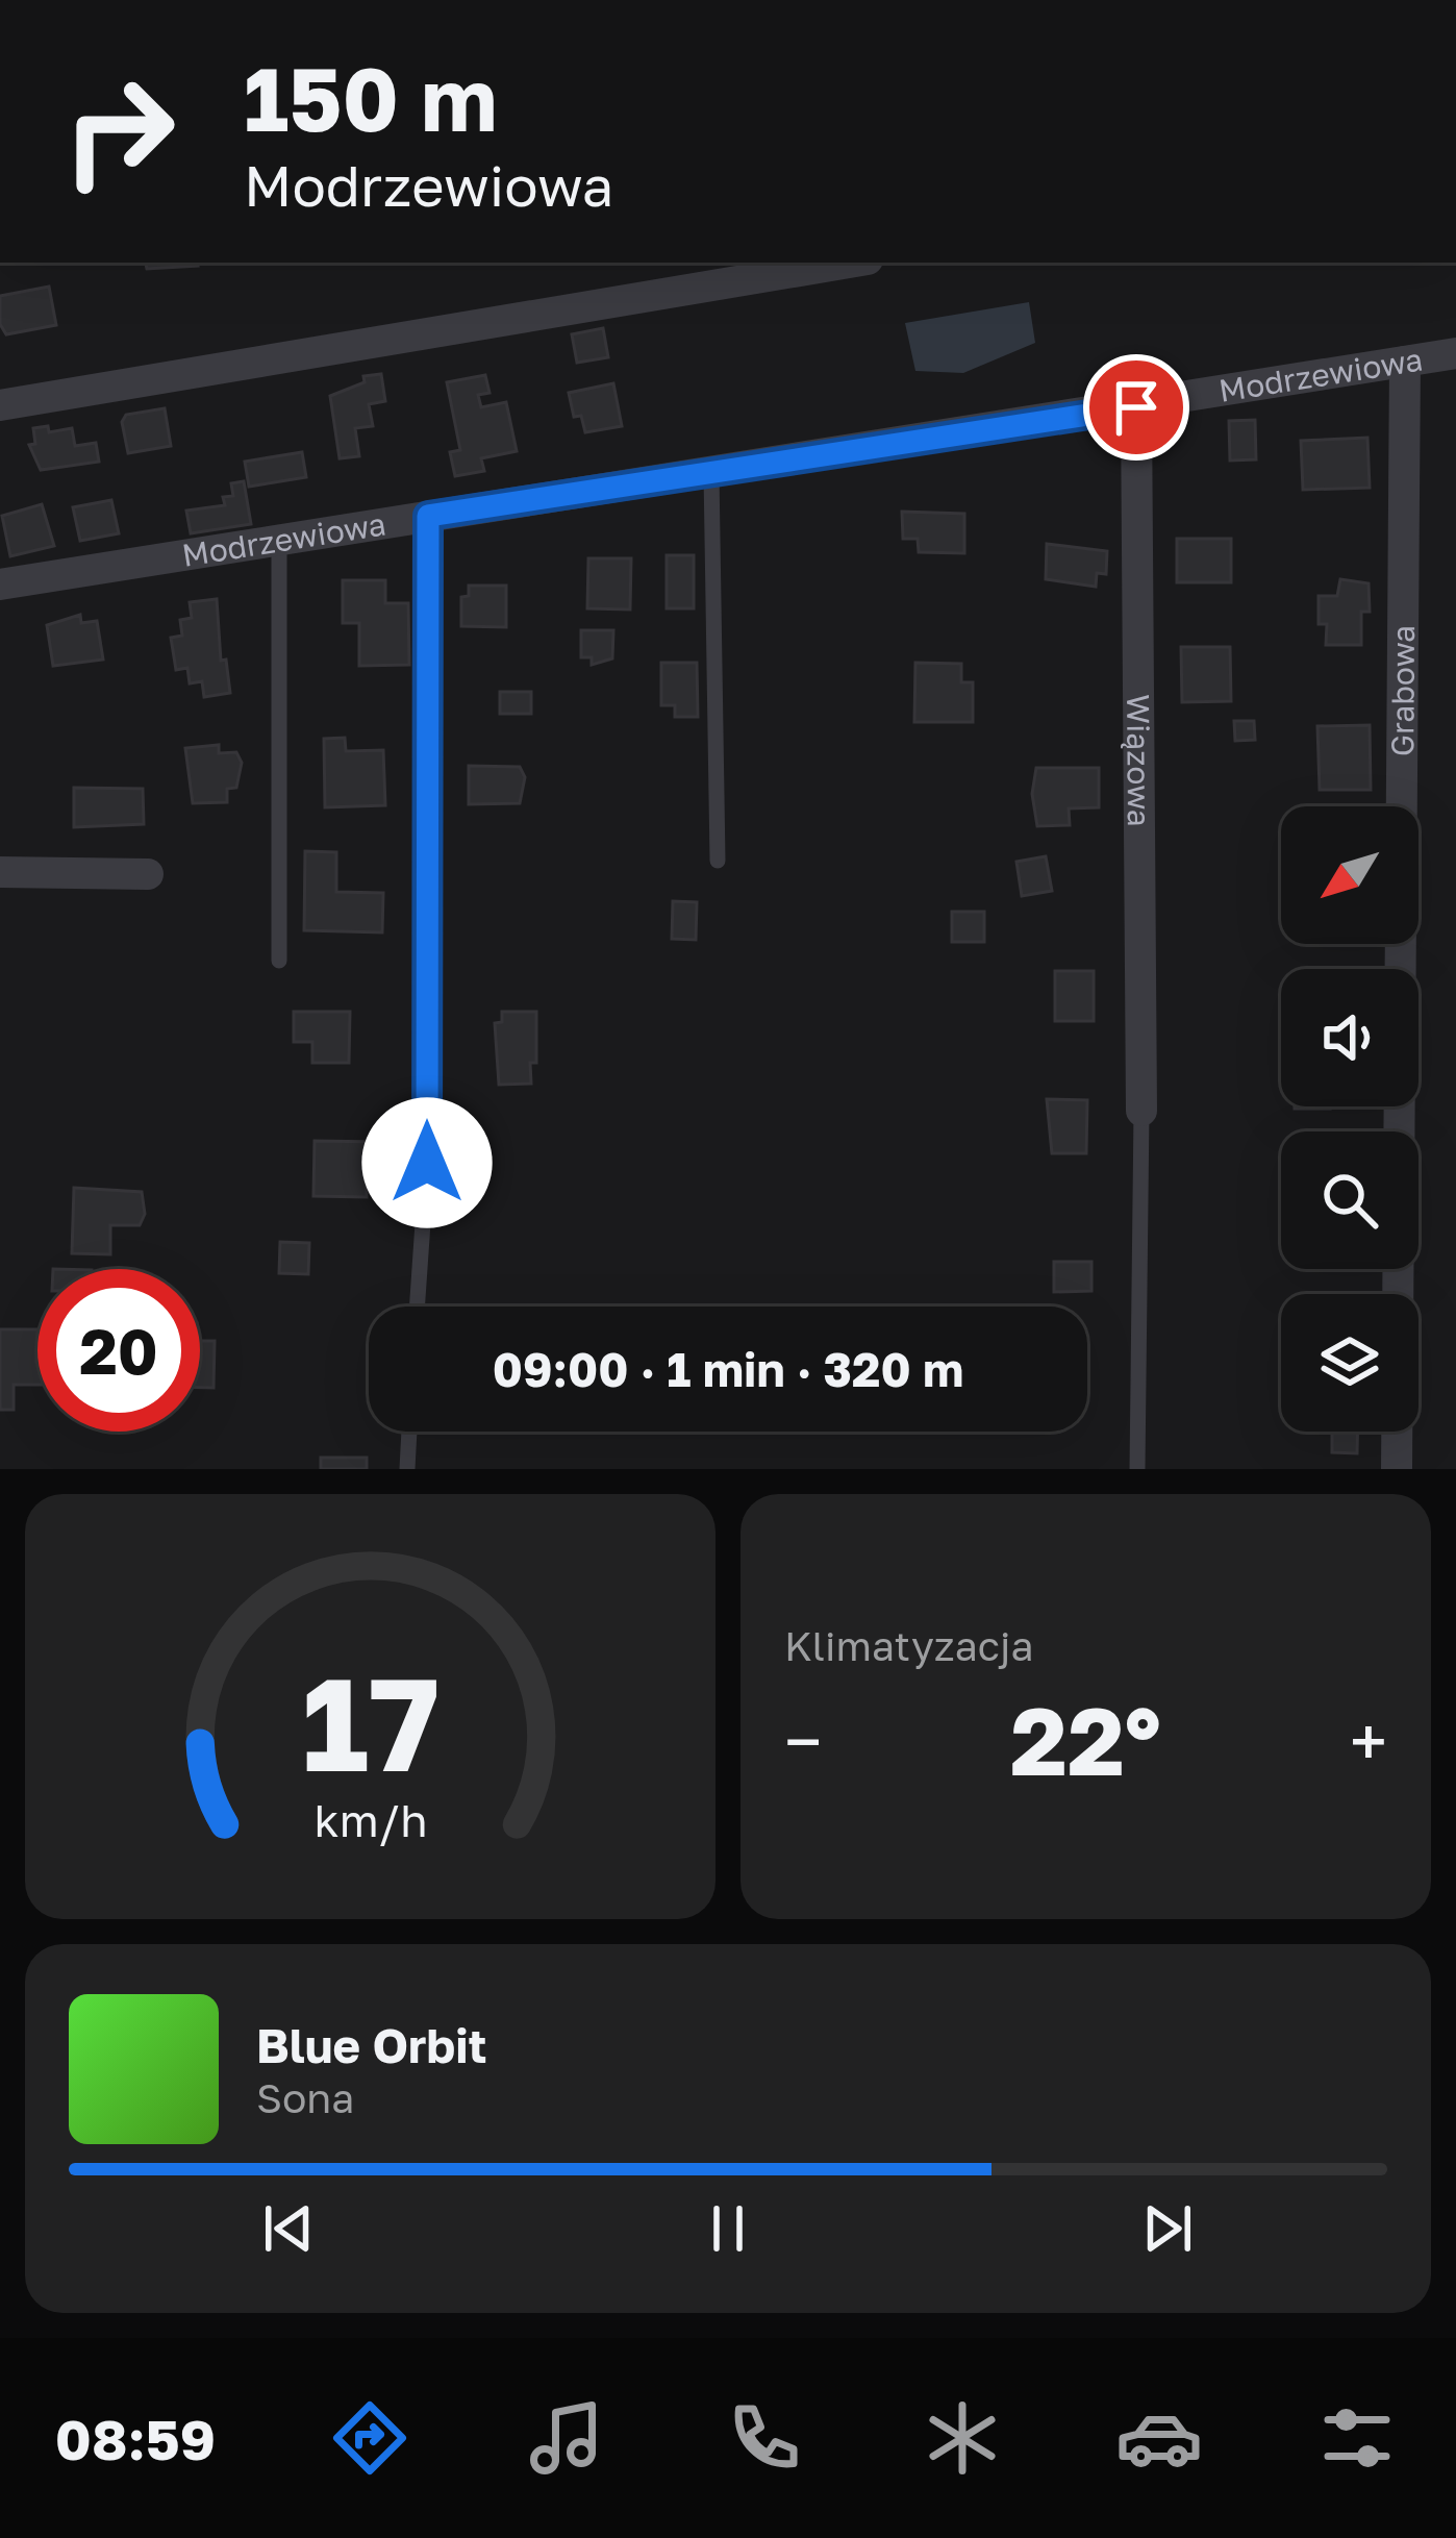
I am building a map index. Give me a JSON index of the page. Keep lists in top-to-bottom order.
{
  "streets": {
    "street": ["Modrzewiowa", "Grabowa", "Wiązowa"]
  },
  "crossings": [
    ["Modrzewiowa", "Grabowa"],
    ["Modrzewiowa", "Wiązowa"]
  ],
  "north": "bottom left",
  "page": {
    "turn": ["150 m", "Modrzewiowa"],
    "limit": "20",
    "trip": "09:00 · 1 min · 320 m",
    "tile": "Klimatyzacja",
    "heat": ["−", "22°", "+"],
    "song": ["Blue Orbit", "Sona"],
    "tabs": "08:59",
    "gauge": ["17", "km/h"]
  }
}
